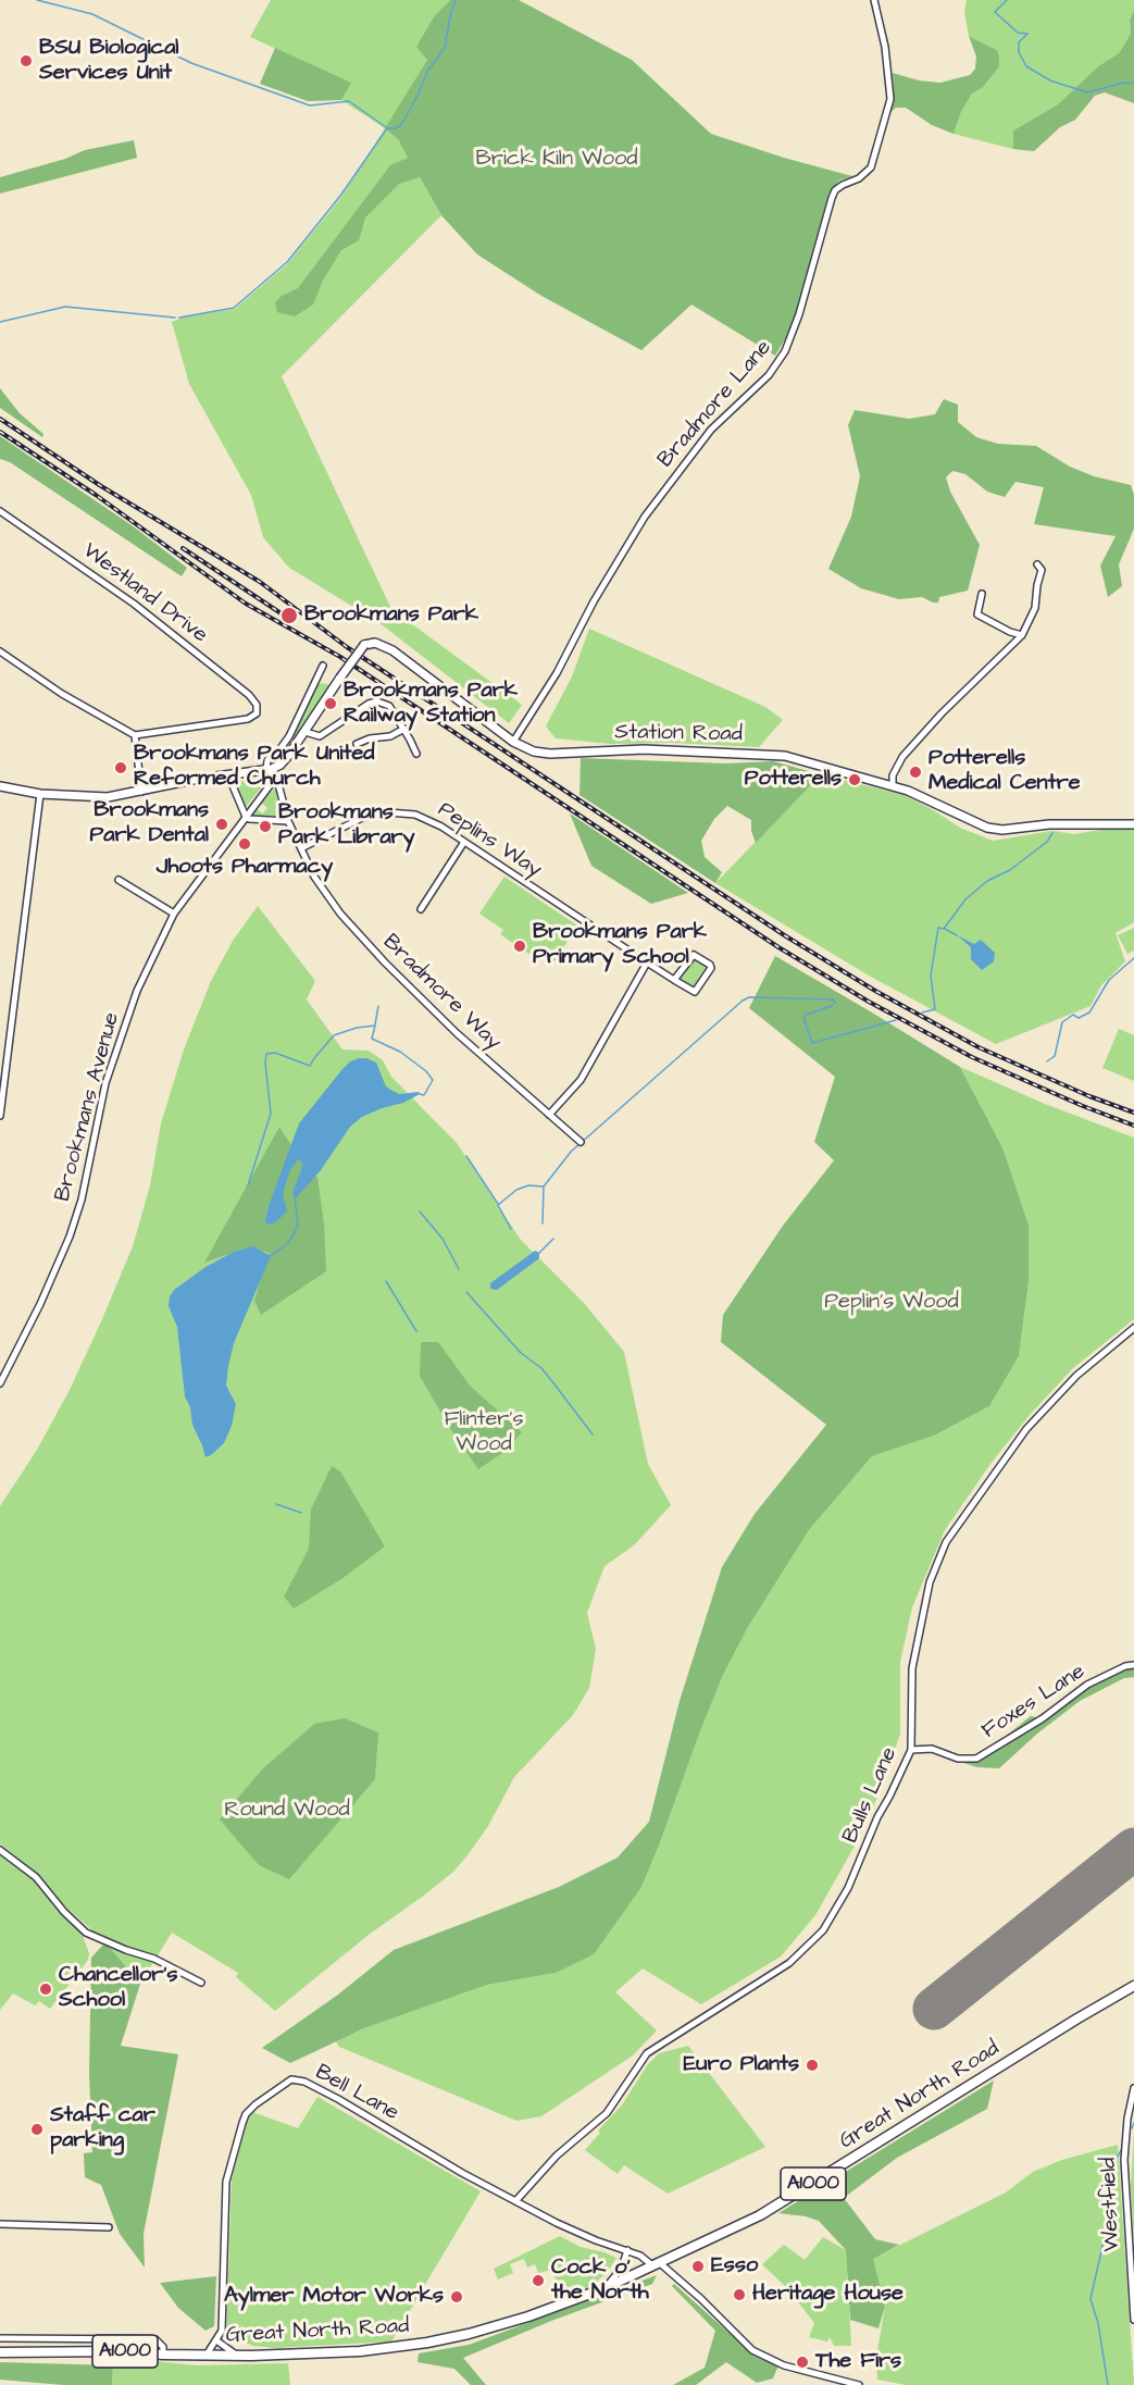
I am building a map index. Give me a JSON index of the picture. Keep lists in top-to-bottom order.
{
  "streets": {
    "main road": ["Great North Road", "A1000"],
    "street": [
      "Bradmore Lane",
      "Westland Drive",
      "Station Road",
      "Peplins Way",
      "Bradmore Way",
      "Brookmans Avenue",
      "Foxes Lane",
      "Bulls Lane",
      "Bell Lane",
      "Westfield"
    ]
  },
  "crossings": [
    ["Bradmore Lane", "Station Road"],
    ["Station Road", "Bradmore Way"],
    ["Peplins Way", "Bradmore Way"],
    ["Bradmore Way", "Brookmans Avenue"],
    ["Foxes Lane", "Bulls Lane"],
    ["Bulls Lane", "Bell Lane"],
    ["Bell Lane", "Great North Road"]
  ],
  "parks": [
    "Brick Kiln Wood",
    "Peplin's Wood",
    "Flinter's Wood",
    "Round Wood"
  ],
  "places": [
    "BSU Biological Services Unit",
    "Brookmans Park",
    "Brookmans Park Railway Station",
    "Brookmans Park United Reformed Church",
    "Potterells Medical Centre",
    "Potterells",
    "Brookmans Park Dental",
    "Brookmans Park Library",
    "Jhoots Pharmacy",
    "Brookmans Park Primary School",
    "Chancellor's School",
    "Euro Plants",
    "Staff car parking",
    "Esso",
    "Cock o' the North",
    "Heritage House",
    "Aylmer Motor Works",
    "The Firs"
  ]
}
